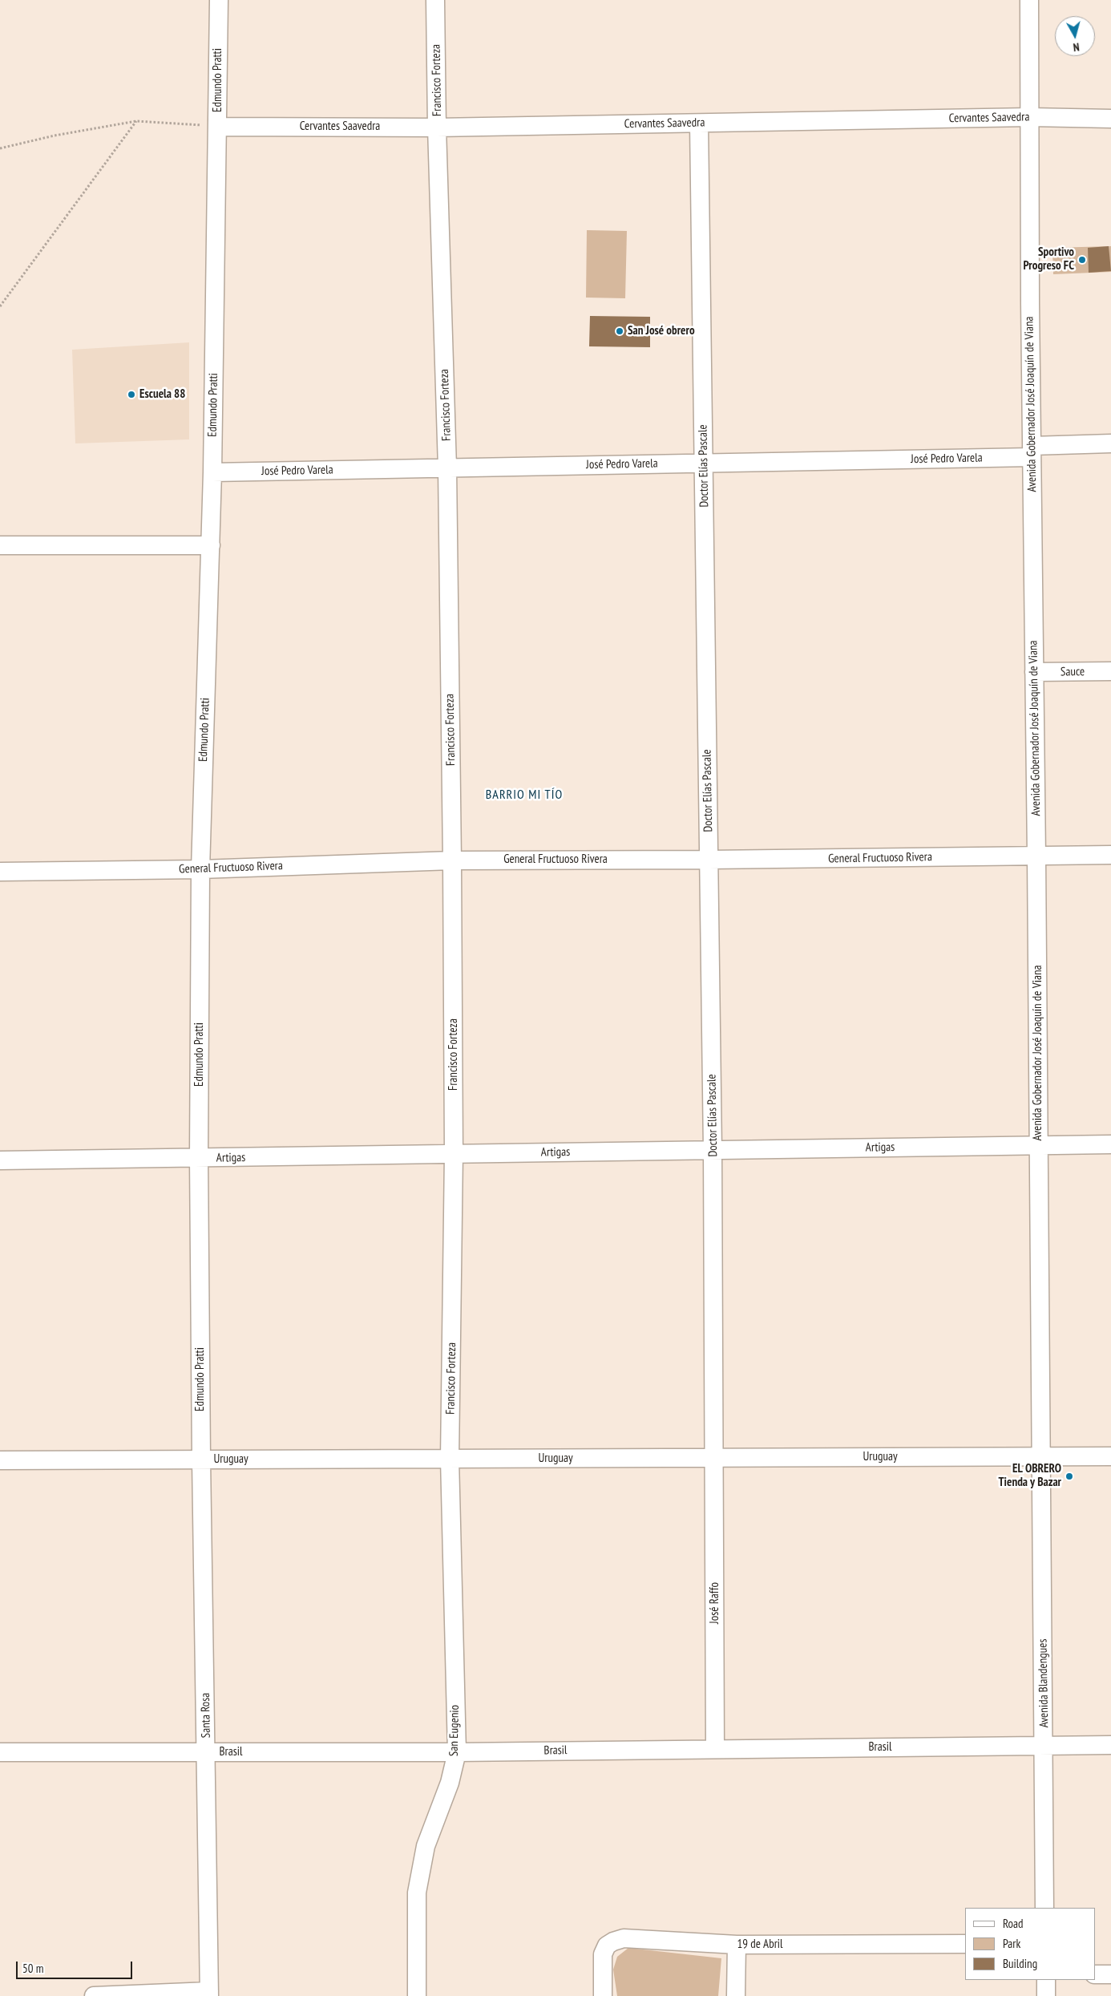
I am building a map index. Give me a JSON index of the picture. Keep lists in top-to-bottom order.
{
  "streets": {
    "street": [
      "Edmundo Pratti",
      "Francisco Forteza",
      "Cervantes Saavedra",
      "Avenida Gobernador José Joaquín de Viana",
      "José Pedro Varela",
      "Doctor Elías Pascale",
      "Sauce",
      "General Fructuoso Rivera",
      "Artigas",
      "Uruguay",
      "José Raffo",
      "Avenida Blandengues",
      "Santa Rosa",
      "San Eugenio",
      "Brasil",
      "19 de Abril"
    ]
  },
  "crossings": [
    ["Edmundo Pratti", "Cervantes Saavedra"],
    ["Edmundo Pratti", "José Pedro Varela"],
    ["Edmundo Pratti", "General Fructuoso Rivera"],
    ["Edmundo Pratti", "Artigas"],
    ["Edmundo Pratti", "Uruguay"],
    ["Edmundo Pratti", "Santa Rosa"],
    ["Francisco Forteza", "Cervantes Saavedra"],
    ["Francisco Forteza", "José Pedro Varela"],
    ["Francisco Forteza", "General Fructuoso Rivera"],
    ["Francisco Forteza", "Artigas"],
    ["Francisco Forteza", "Uruguay"],
    ["Francisco Forteza", "San Eugenio"],
    ["Cervantes Saavedra", "Avenida Gobernador José Joaquín de Viana"],
    ["Cervantes Saavedra", "Doctor Elías Pascale"],
    ["Avenida Gobernador José Joaquín de Viana", "José Pedro Varela"],
    ["Avenida Gobernador José Joaquín de Viana", "Sauce"],
    ["Avenida Gobernador José Joaquín de Viana", "General Fructuoso Rivera"],
    ["Avenida Gobernador José Joaquín de Viana", "Artigas"],
    ["Avenida Gobernador José Joaquín de Viana", "Uruguay"],
    ["Avenida Gobernador José Joaquín de Viana", "Avenida Blandengues"],
    ["José Pedro Varela", "Doctor Elías Pascale"],
    ["Doctor Elías Pascale", "General Fructuoso Rivera"],
    ["Doctor Elías Pascale", "Artigas"],
    ["Doctor Elías Pascale", "Uruguay"],
    ["Doctor Elías Pascale", "José Raffo"],
    ["Uruguay", "José Raffo"],
    ["Uruguay", "Avenida Blandengues"],
    ["Uruguay", "Santa Rosa"],
    ["Uruguay", "San Eugenio"],
    ["José Raffo", "Brasil"],
    ["Avenida Blandengues", "Brasil"],
    ["Santa Rosa", "Brasil"],
    ["San Eugenio", "Brasil"]
  ],
  "districts": ["BARRIO MI TÍO"],
  "places": [
    "Sportivo Progreso FC",
    "San José obrero",
    "Escuela 88",
    "EL OBRERO Tienda y Bazar"
  ],
  "legend": ["Road", "Park", "Building"],
  "scale_bar": "50 m",
  "north": "bottom"
}
